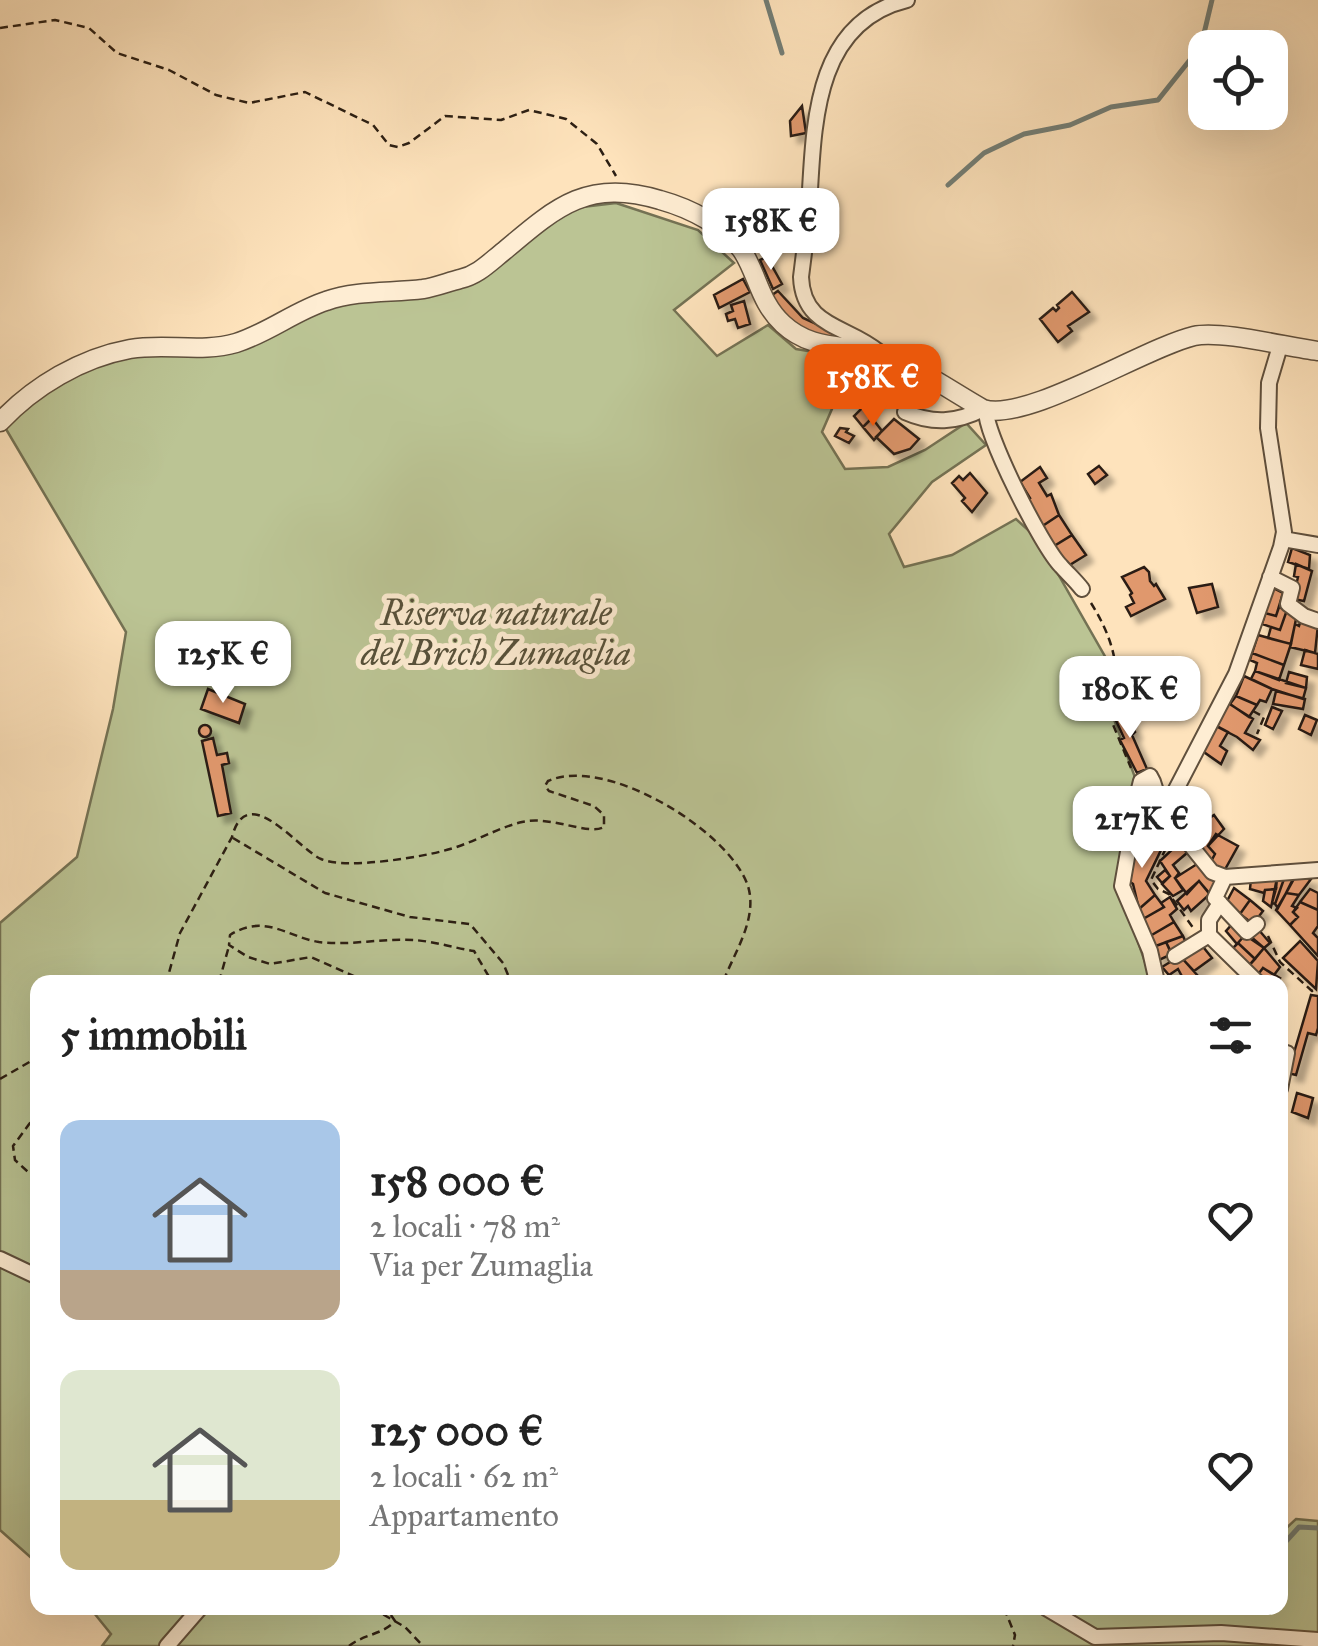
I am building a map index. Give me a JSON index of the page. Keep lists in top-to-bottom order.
{
  "parks": ["Riserva naturale del Brich Zumaglia"],
  "page": {
    "price": [
      "158K €",
      "158K €",
      "125K €",
      "180K €",
      "217K €"
    ],
    "heading": "5 immobili",
    "list": [
      {
        "name": "158 000 €",
        "note": "2 locali · 78 m² · Via per Zumaglia"
      },
      {
        "name": "125 000 €",
        "note": "2 locali · 62 m² · Appartamento"
      }
    ]
  }
}
